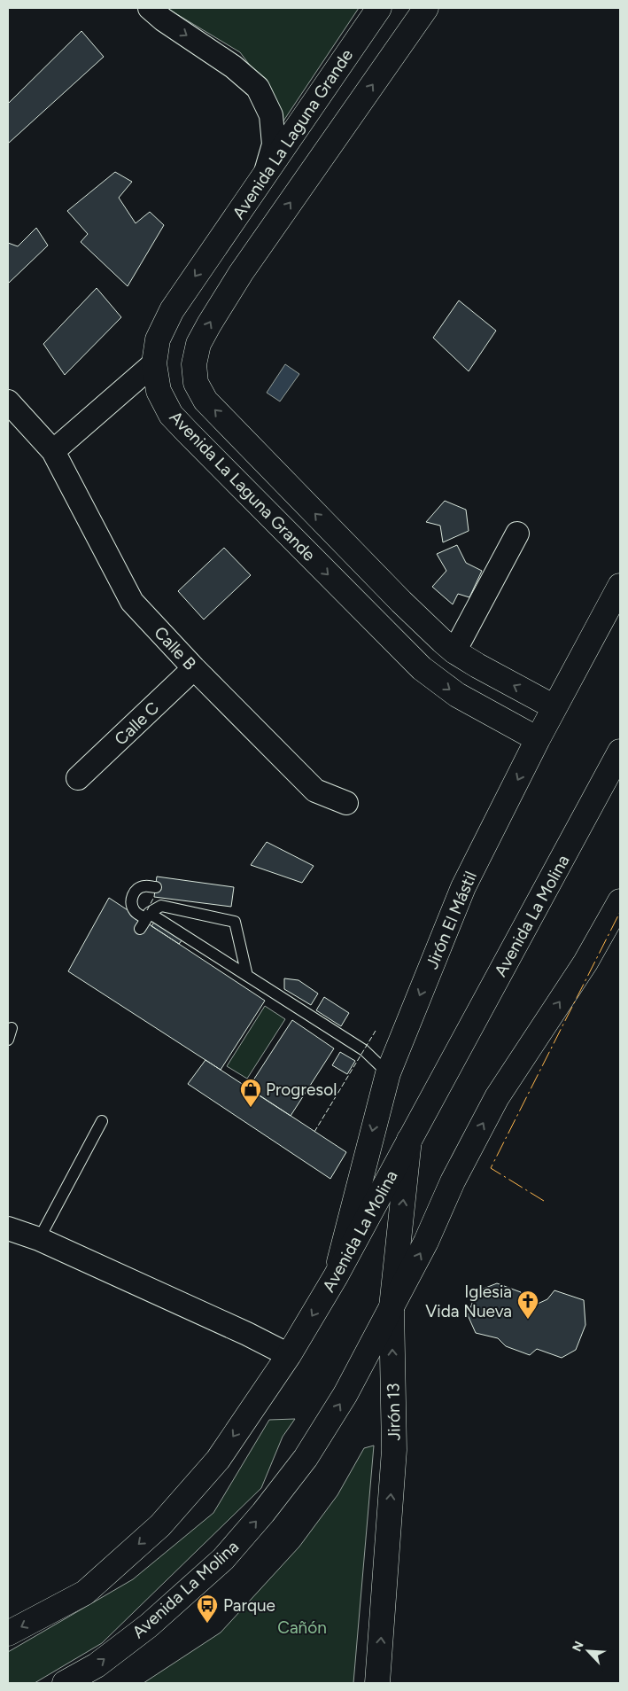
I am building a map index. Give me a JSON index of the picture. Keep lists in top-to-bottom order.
{
  "streets": {
    "street": [
      "Avenida La Laguna Grande",
      "Calle B",
      "Calle C",
      "Avenida La Molina",
      "Jirón El Mástil",
      "Jirón 13"
    ]
  },
  "crossings": [
    ["Avenida La Laguna Grande", "Jirón El Mástil"],
    ["Calle B", "Calle C"],
    ["Avenida La Molina", "Jirón El Mástil"],
    ["Avenida La Molina", "Jirón 13"]
  ],
  "one_way": ["Jirón El Mástil", "Jirón 13"],
  "parks": ["Cañón"],
  "places": {
    "shop": ["Progresol"],
    "church": ["Iglesia Vida Nueva"],
    "bus stop": ["Parque"]
  },
  "north": "top left"
}
